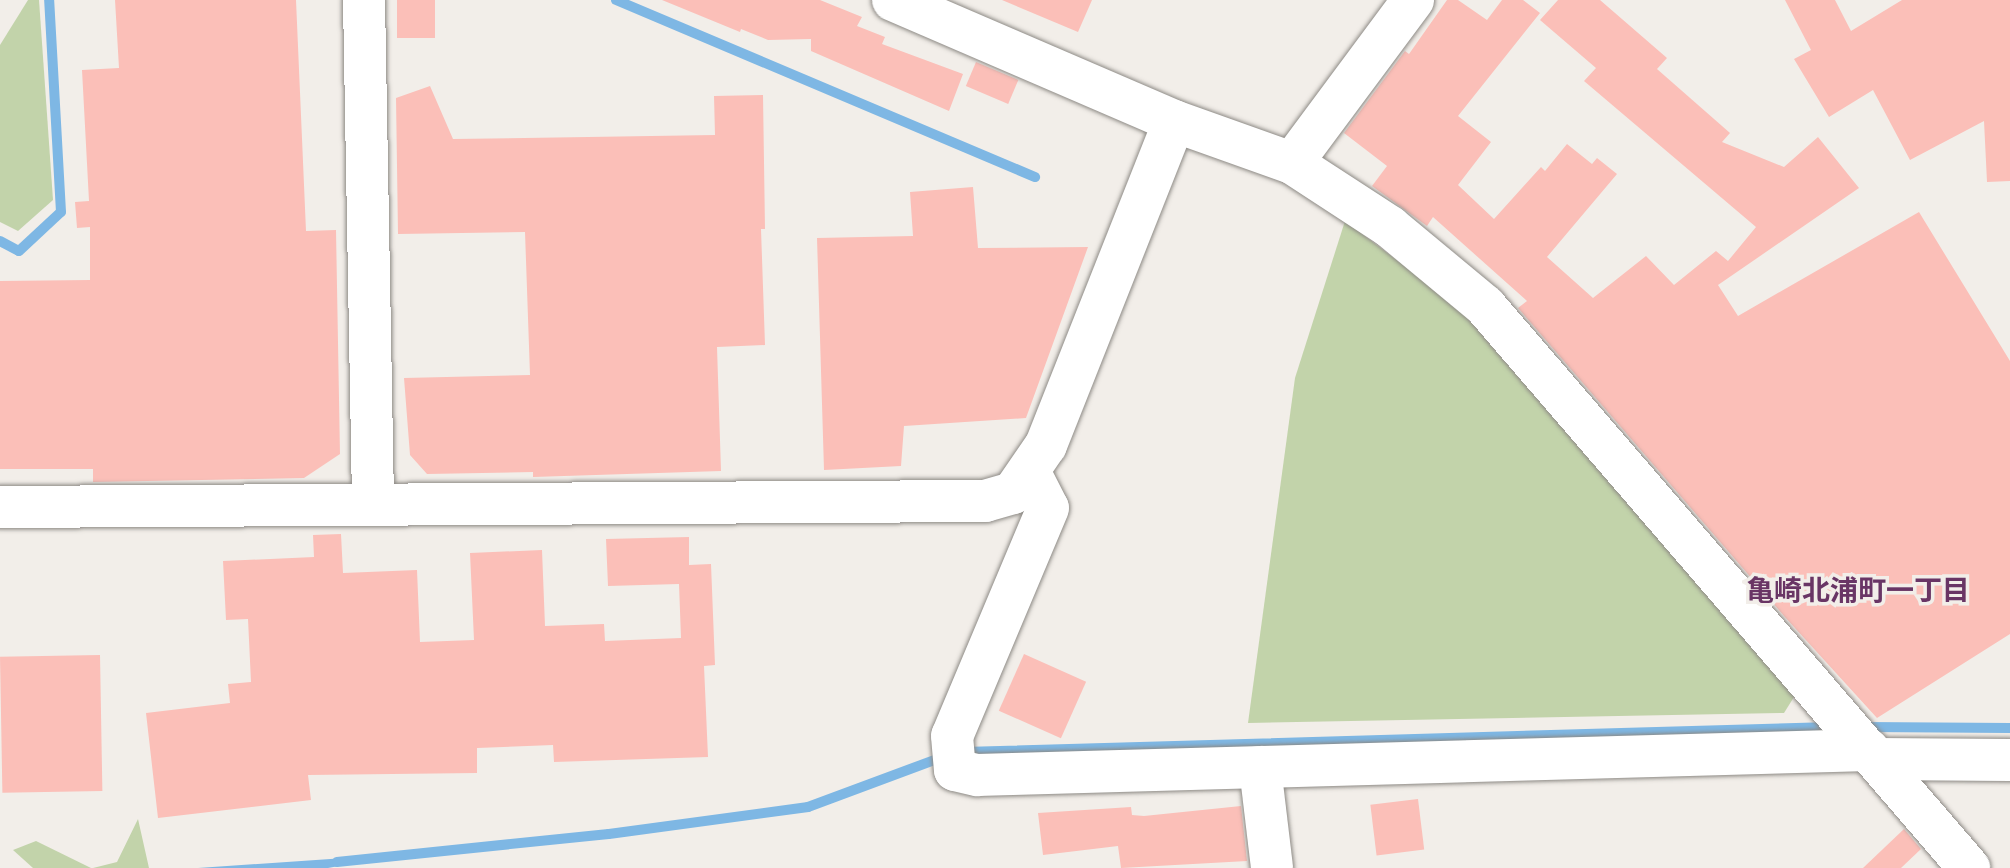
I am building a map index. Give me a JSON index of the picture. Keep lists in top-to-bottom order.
{
  "districts": ["亀崎北浦町一丁目"]
}
